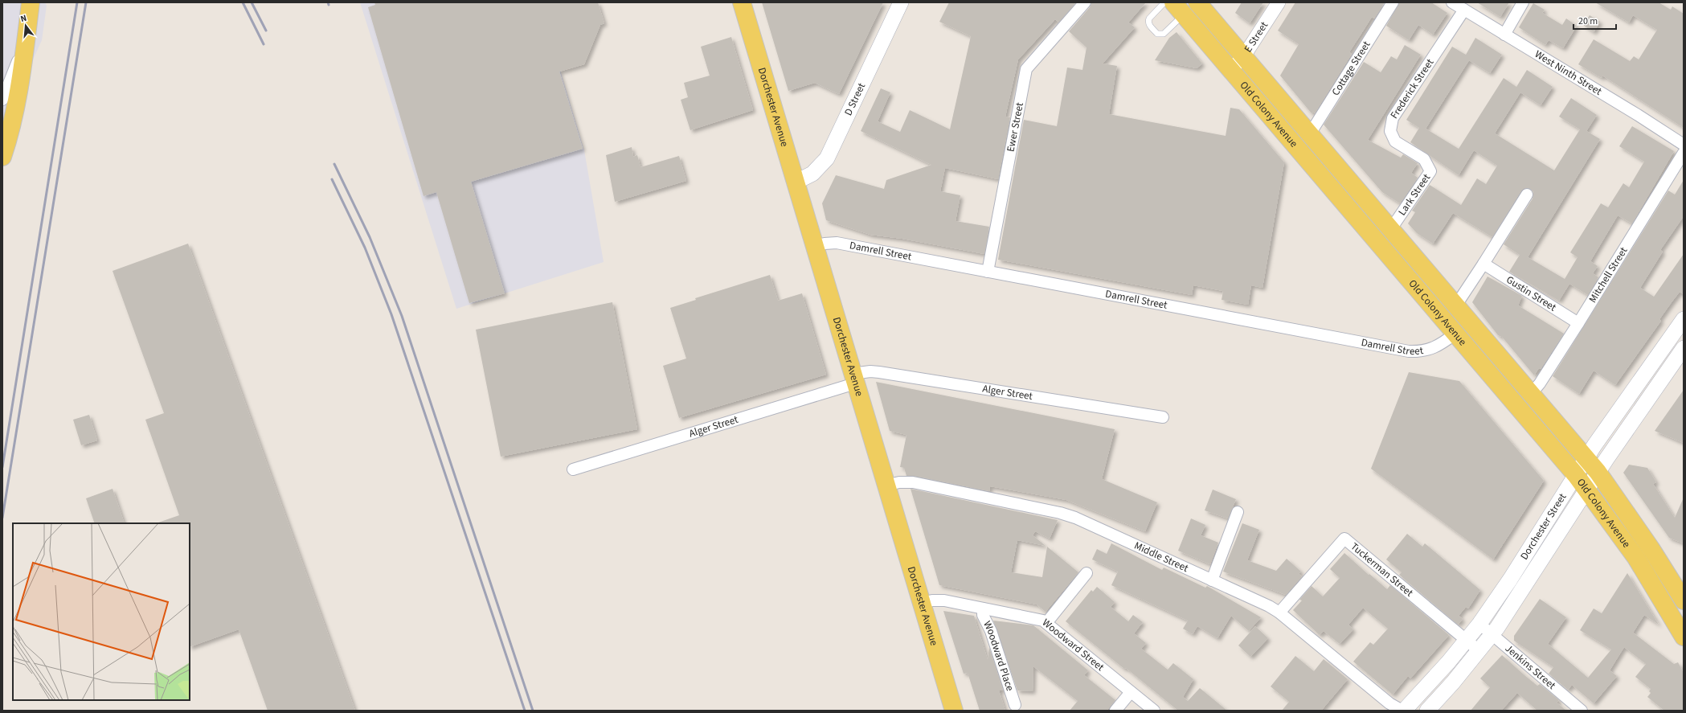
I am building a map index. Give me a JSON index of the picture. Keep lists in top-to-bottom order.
{
  "streets": {
    "main road": [
      "D Street",
      "Dorchester Avenue",
      "Old Colony Avenue",
      "Dorchester Street"
    ],
    "street": [
      "E Street",
      "Cottage Street",
      "West Ninth Street",
      "Frederick Street",
      "Ewer Street",
      "Lark Street",
      "Damrell Street",
      "Mitchell Street",
      "Gustin Street",
      "Alger Street",
      "Middle Street",
      "Tuckerman Street",
      "Woodward Street",
      "Woodward Place",
      "Jenkins Street"
    ]
  },
  "crossings": [
    ["E Street", "Old Colony Avenue"],
    ["Cottage Street", "Old Colony Avenue"],
    ["West Ninth Street", "Frederick Street"],
    ["Frederick Street", "Lark Street"],
    ["D Street", "Dorchester Avenue"],
    ["Dorchester Avenue", "Damrell Street"],
    ["Dorchester Avenue", "Alger Street"],
    ["Dorchester Avenue", "Middle Street"],
    ["Dorchester Avenue", "Woodward Street"],
    ["Old Colony Avenue", "Lark Street"],
    ["Old Colony Avenue", "Damrell Street"],
    ["Old Colony Avenue", "Mitchell Street"],
    ["Old Colony Avenue", "Dorchester Street"],
    ["Ewer Street", "Damrell Street"],
    ["Mitchell Street", "Gustin Street"],
    ["Dorchester Street", "Middle Street"],
    ["Dorchester Street", "Tuckerman Street"],
    ["Dorchester Street", "Jenkins Street"],
    ["Middle Street", "Tuckerman Street"],
    ["Woodward Street", "Woodward Place"]
  ],
  "scale_bar": "20 m",
  "north": "top"
}
